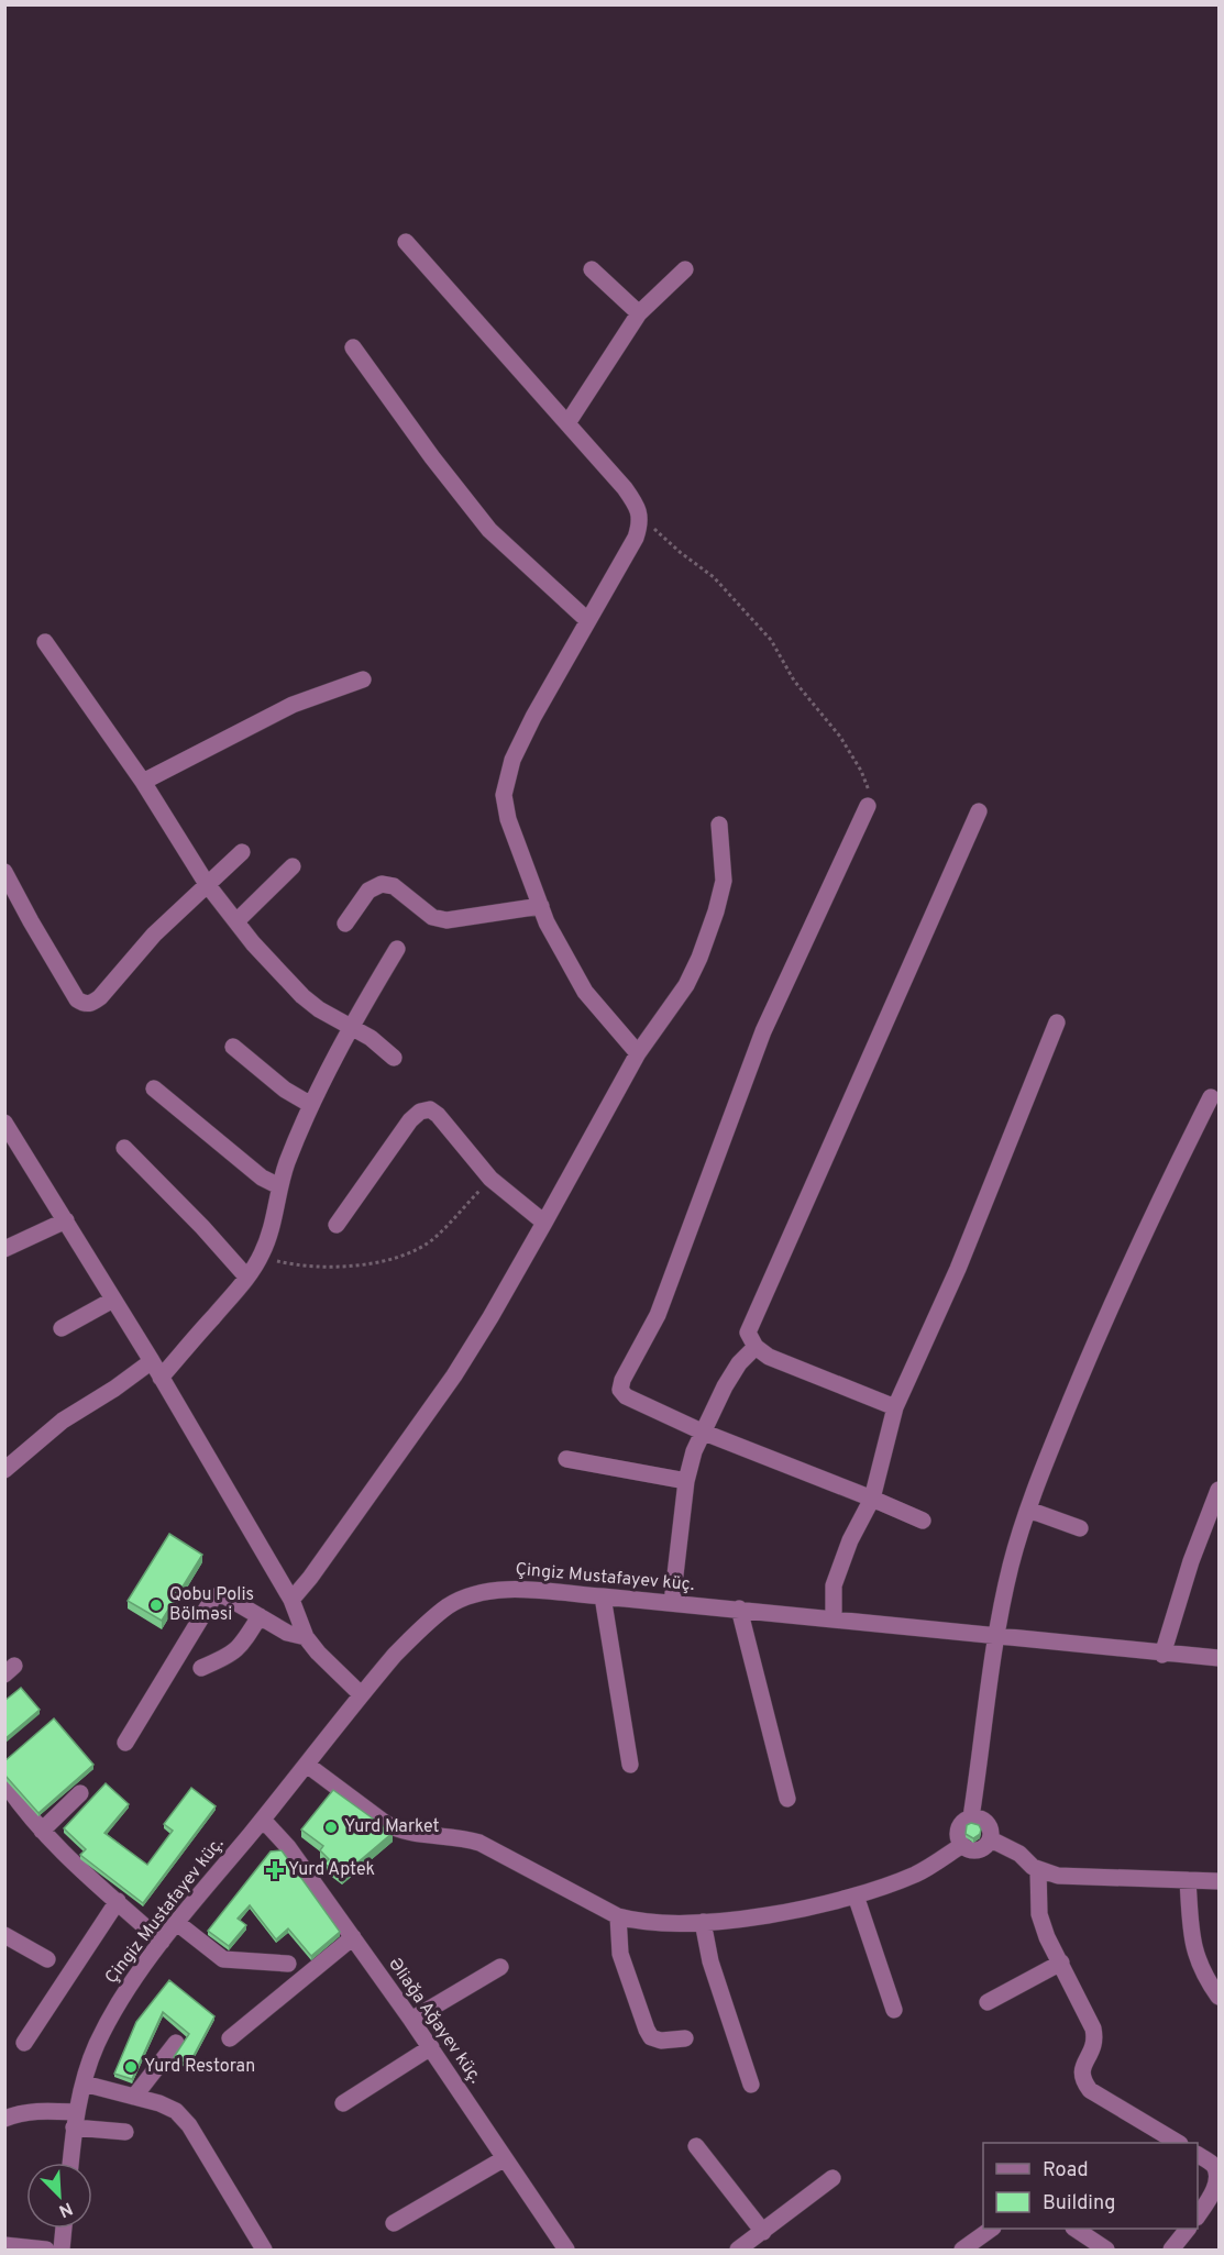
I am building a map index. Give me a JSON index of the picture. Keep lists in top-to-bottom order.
{
  "streets": {
    "street": ["Çingiz Mustafayev küç.", "Əliağa Ağayev küç."]
  },
  "crossings": [
    ["Çingiz Mustafayev küç.", "Əliağa Ağayev küç."]
  ],
  "places": {
    "other": ["Qobu Polis Bölməsi", "Yurd Market", "Yurd Restoran"],
    "health": ["Yurd Aptek"]
  },
  "legend": ["Road", "Building"],
  "north": "bottom right"
}
